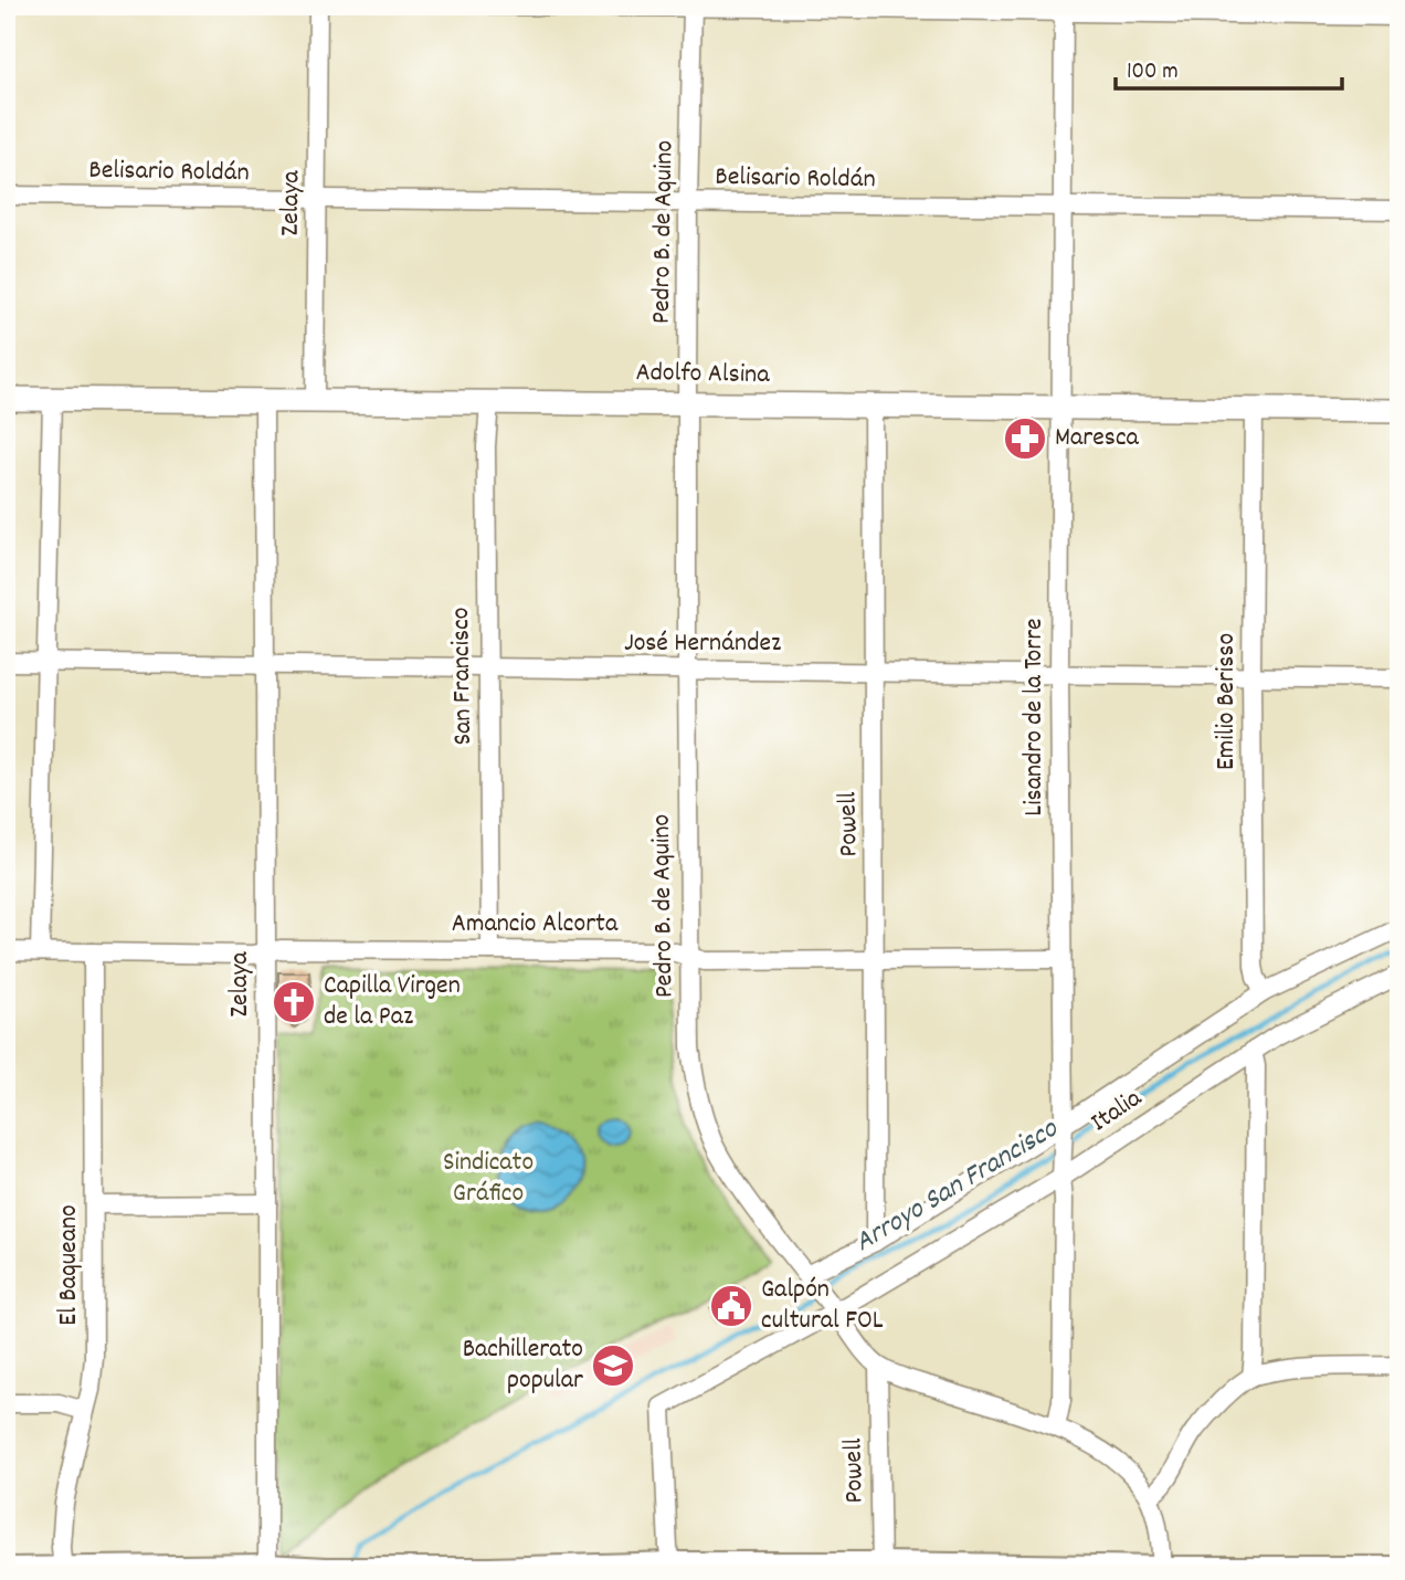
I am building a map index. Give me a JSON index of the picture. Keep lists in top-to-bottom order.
{
  "streets": {
    "street": [
      "Belisario Roldán",
      "Zelaya",
      "Pedro B. de Aquino",
      "Adolfo Alsina",
      "José Hernández",
      "San Francisco",
      "Emilio Berisso",
      "Lisandro de la Torre",
      "Powell",
      "Amancio Alcorta",
      "Italia",
      "El Baqueano"
    ]
  },
  "crossings": [
    ["Belisario Roldán", "Zelaya"],
    ["Belisario Roldán", "Pedro B. de Aquino"],
    ["Belisario Roldán", "Lisandro de la Torre"],
    ["Zelaya", "Adolfo Alsina"],
    ["Zelaya", "José Hernández"],
    ["Zelaya", "Amancio Alcorta"],
    ["Pedro B. de Aquino", "Adolfo Alsina"],
    ["Pedro B. de Aquino", "José Hernández"],
    ["Pedro B. de Aquino", "Powell"],
    ["Pedro B. de Aquino", "Amancio Alcorta"],
    ["Pedro B. de Aquino", "Italia"],
    ["Adolfo Alsina", "San Francisco"],
    ["Adolfo Alsina", "Emilio Berisso"],
    ["Adolfo Alsina", "Lisandro de la Torre"],
    ["Adolfo Alsina", "Powell"],
    ["José Hernández", "San Francisco"],
    ["José Hernández", "Emilio Berisso"],
    ["José Hernández", "Lisandro de la Torre"],
    ["José Hernández", "Powell"],
    ["San Francisco", "Amancio Alcorta"],
    ["Emilio Berisso", "Italia"],
    ["Lisandro de la Torre", "Amancio Alcorta"],
    ["Lisandro de la Torre", "Italia"],
    ["Powell", "Amancio Alcorta"],
    ["Powell", "Italia"],
    ["Amancio Alcorta", "El Baqueano"]
  ],
  "water": ["Arroyo San Francisco"],
  "parks": ["Sindicato Gráfico"],
  "places": {
    "pharmacy": ["Maresca"],
    "church": ["Capilla Virgen de la Paz"],
    "public building": ["Galpón cultural FOL"],
    "school or university": ["Bachillerato popular"]
  },
  "scale_bar": "100 m"
}
